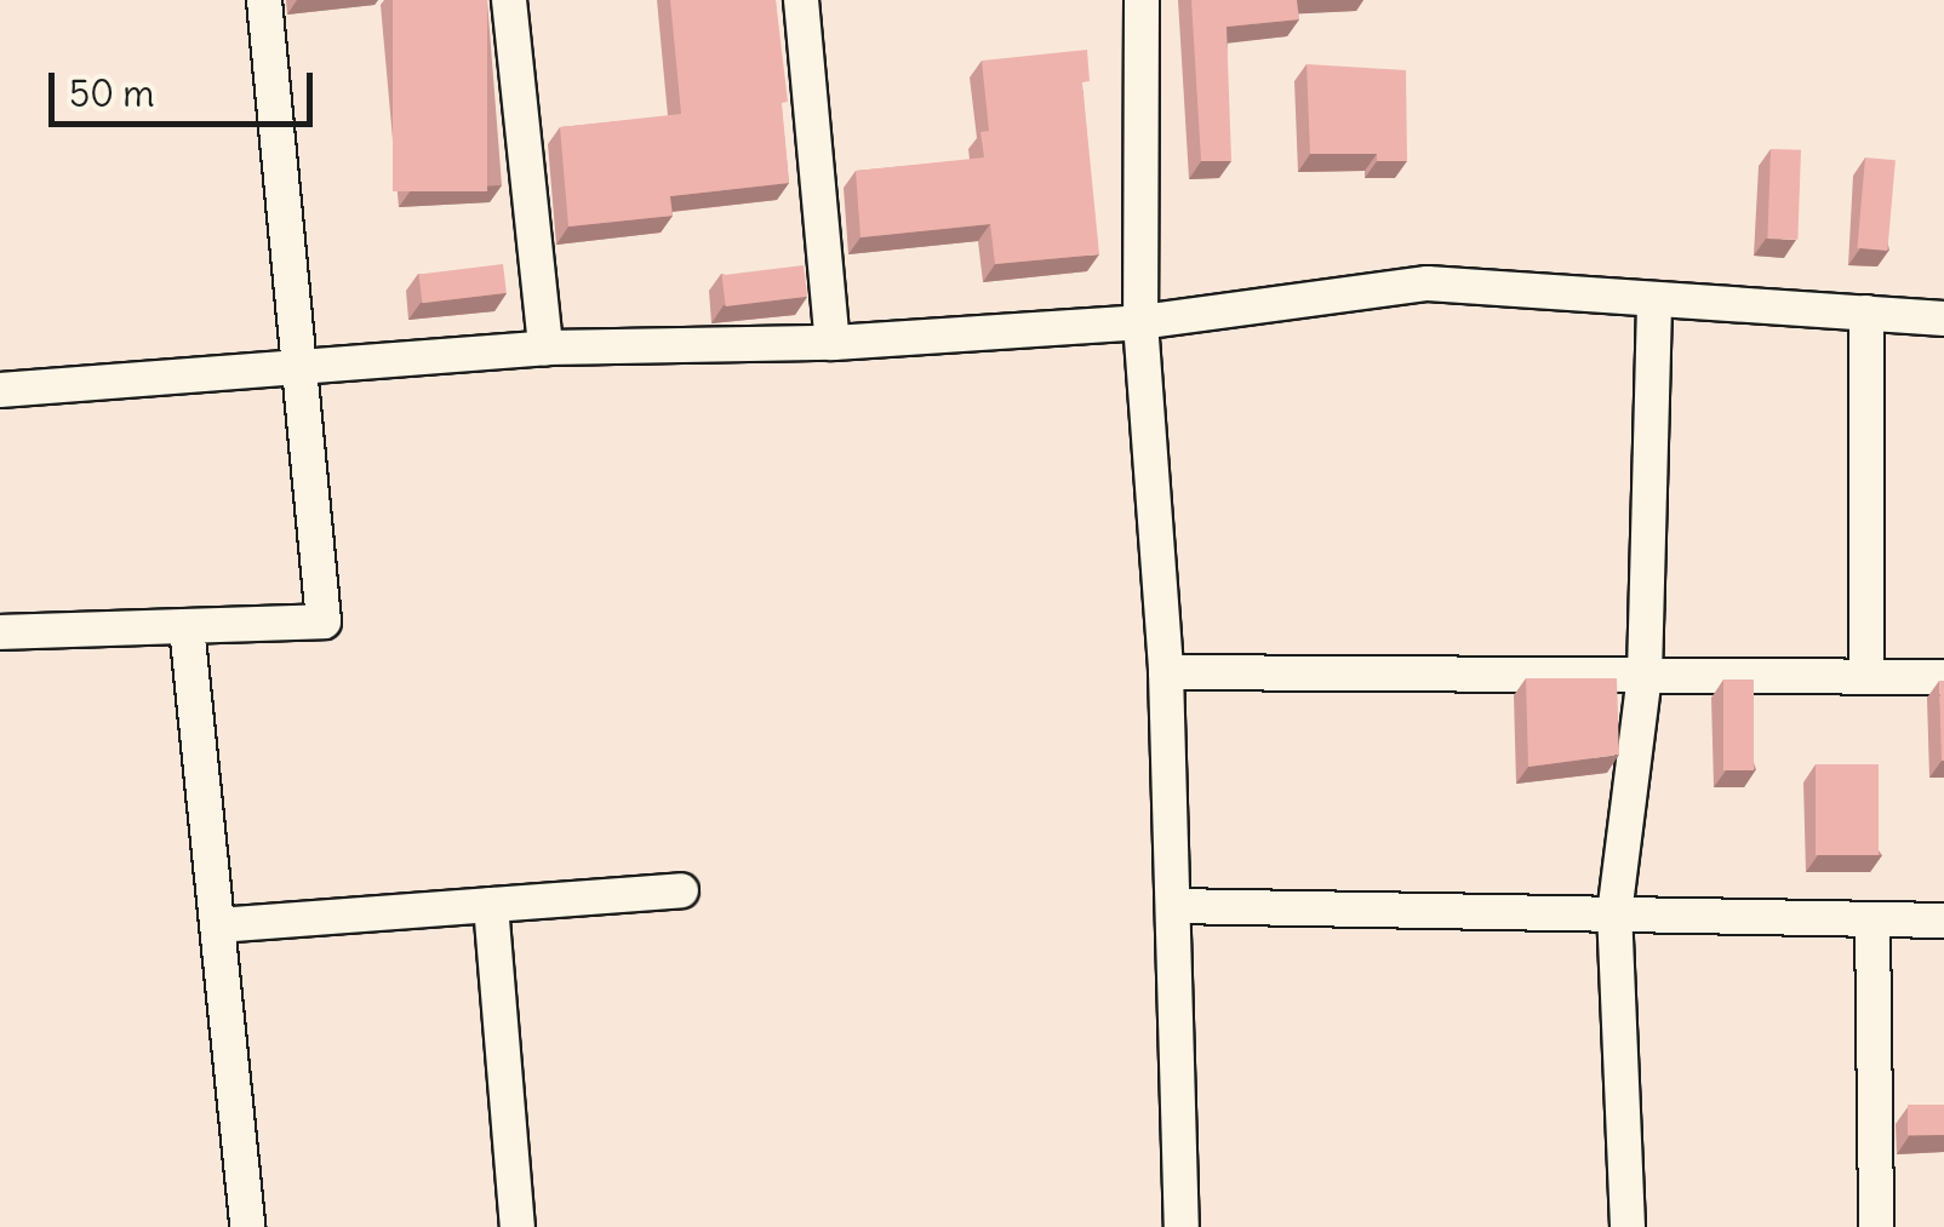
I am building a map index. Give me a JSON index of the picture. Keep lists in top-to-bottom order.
{
  "scale_bar": "50 m"
}
